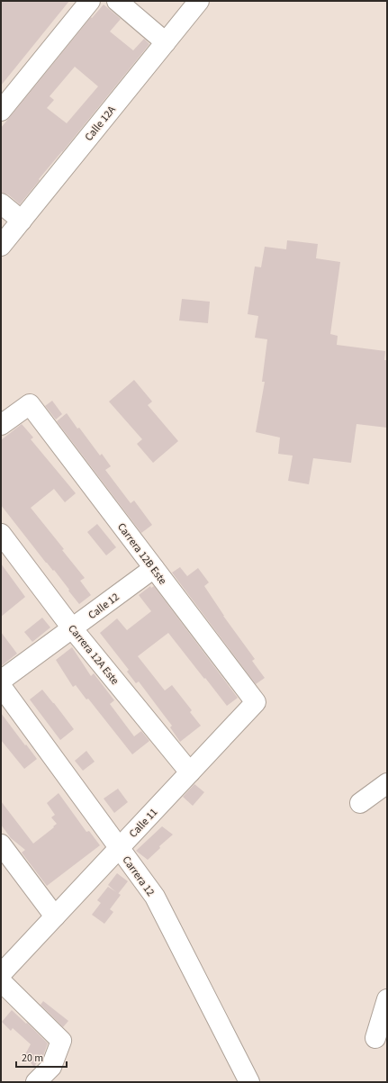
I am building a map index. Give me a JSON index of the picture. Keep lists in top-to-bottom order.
{
  "streets": {
    "street": [
      "Calle 12A",
      "Carrera 12B Este",
      "Calle 12",
      "Carrera 12A Este",
      "Calle 11",
      "Carrera 12"
    ]
  },
  "crossings": [
    ["Carrera 12B Este", "Calle 12"],
    ["Carrera 12B Este", "Calle 11"],
    ["Calle 12", "Carrera 12A Este"],
    ["Carrera 12A Este", "Calle 11"],
    ["Calle 11", "Carrera 12"]
  ],
  "scale_bar": "20 m"
}
